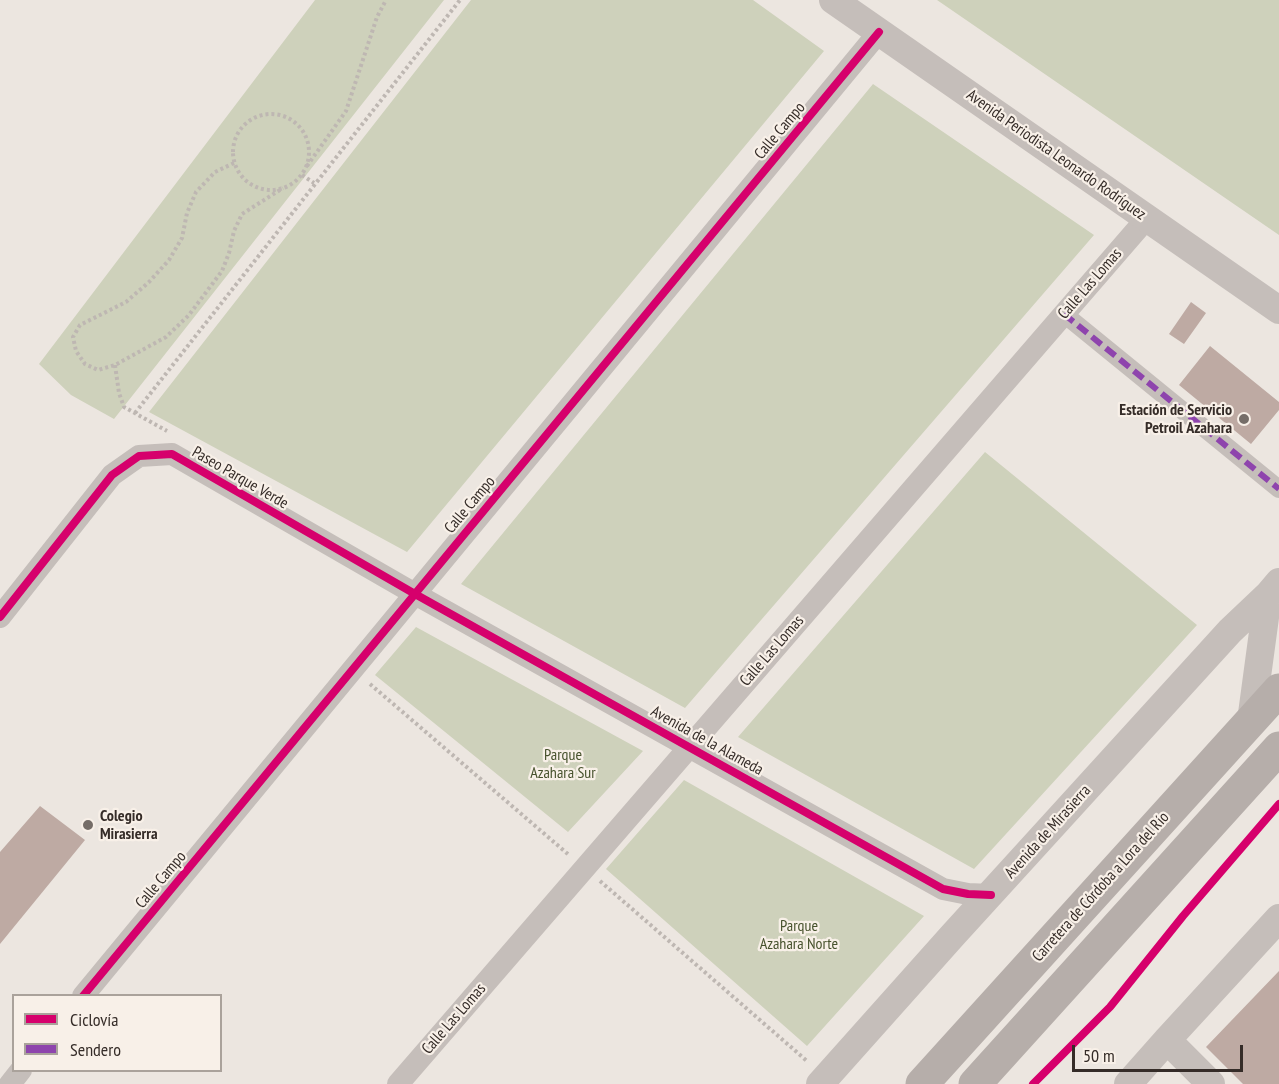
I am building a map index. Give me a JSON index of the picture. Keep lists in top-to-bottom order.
{
  "streets": {
    "main road": ["Carretera de Córdoba a Lora del Río"],
    "street": [
      "Calle Campo",
      "Avenida Periodista Leonardo Rodríguez",
      "Calle Las Lomas",
      "Paseo Parque Verde",
      "Avenida de la Alameda",
      "Avenida de Mirasierra"
    ]
  },
  "crossings": [
    ["Calle Campo", "Avenida Periodista Leonardo Rodríguez"],
    ["Calle Campo", "Paseo Parque Verde"],
    ["Calle Campo", "Avenida de la Alameda"],
    ["Avenida Periodista Leonardo Rodríguez", "Calle Las Lomas"],
    ["Calle Las Lomas", "Avenida de la Alameda"],
    ["Paseo Parque Verde", "Avenida de la Alameda"],
    ["Avenida de la Alameda", "Avenida de Mirasierra"]
  ],
  "parks": ["Parque Azahara Sur", "Parque Azahara Norte"],
  "places": ["Estación de Servicio Petroil Azahara", "Colegio Mirasierra"],
  "legend": ["Ciclovía", "Sendero"],
  "scale_bar": "50 m"
}
